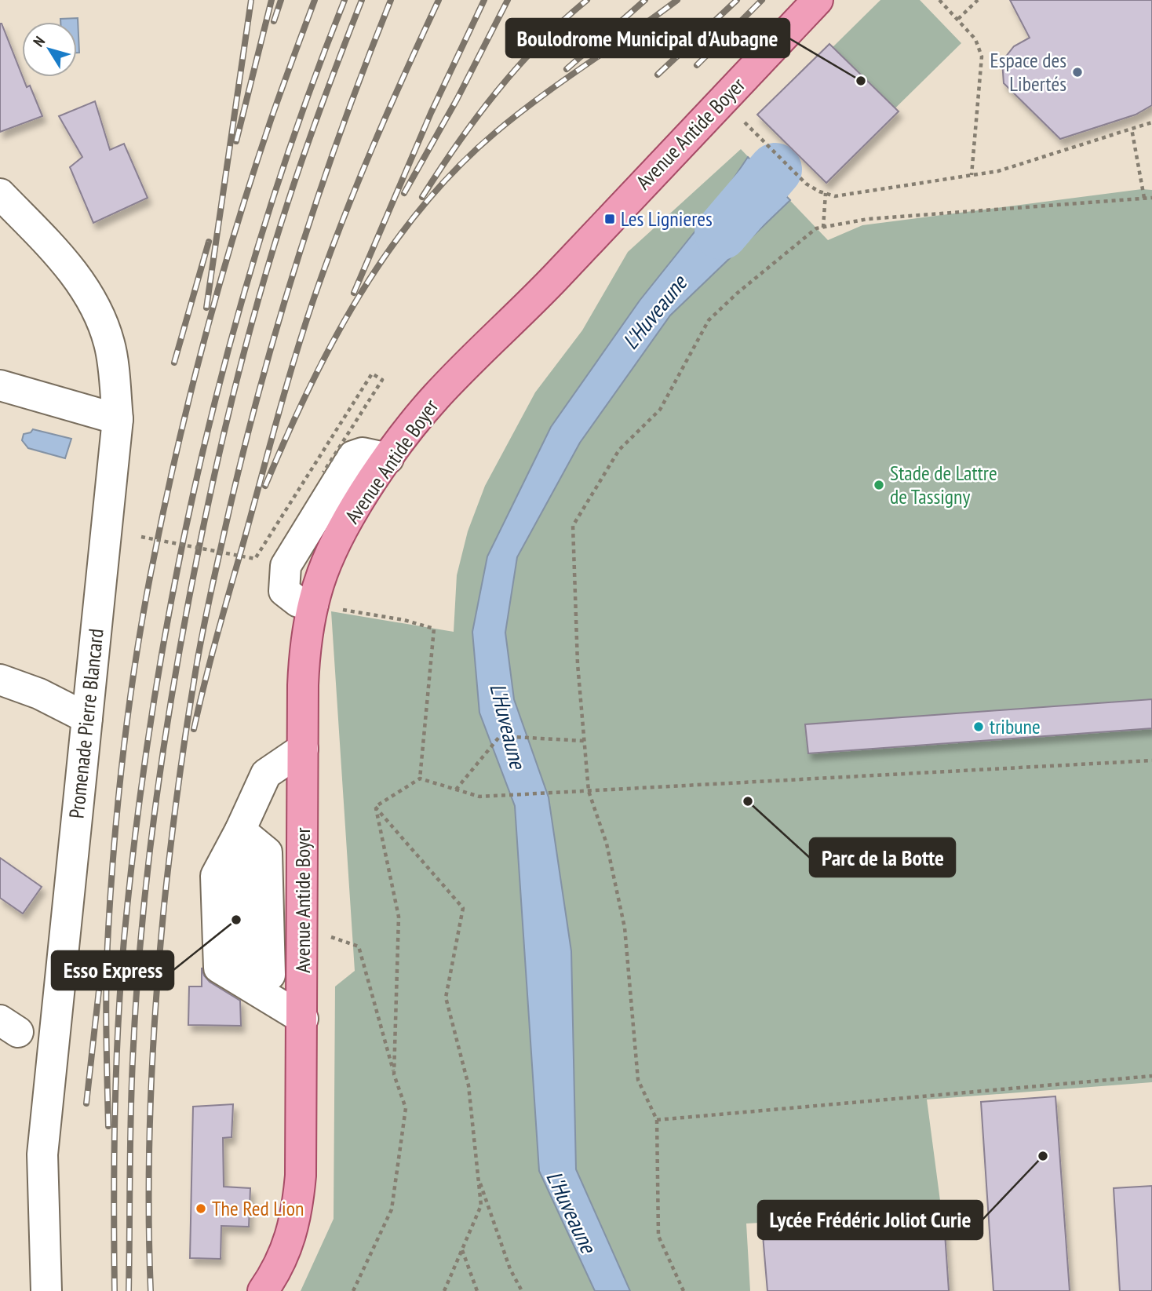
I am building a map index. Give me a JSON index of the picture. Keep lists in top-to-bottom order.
{
  "streets": {
    "main road": ["Avenue Antide Boyer"],
    "street": ["Promenade Pierre Blancard"]
  },
  "water": ["L'Huveaune"],
  "places": {
    "other": [
      "Espace des Libertés",
      "Boulodrome Municipal d'Aubagne",
      "Stade de Lattre de Tassigny",
      "tribune",
      "Parc de la Botte",
      "Esso Express",
      "Lycée Frédéric Joliot Curie",
      "The Red Lion"
    ],
    "transit": ["Les Lignieres"]
  },
  "north": "top left"
}
